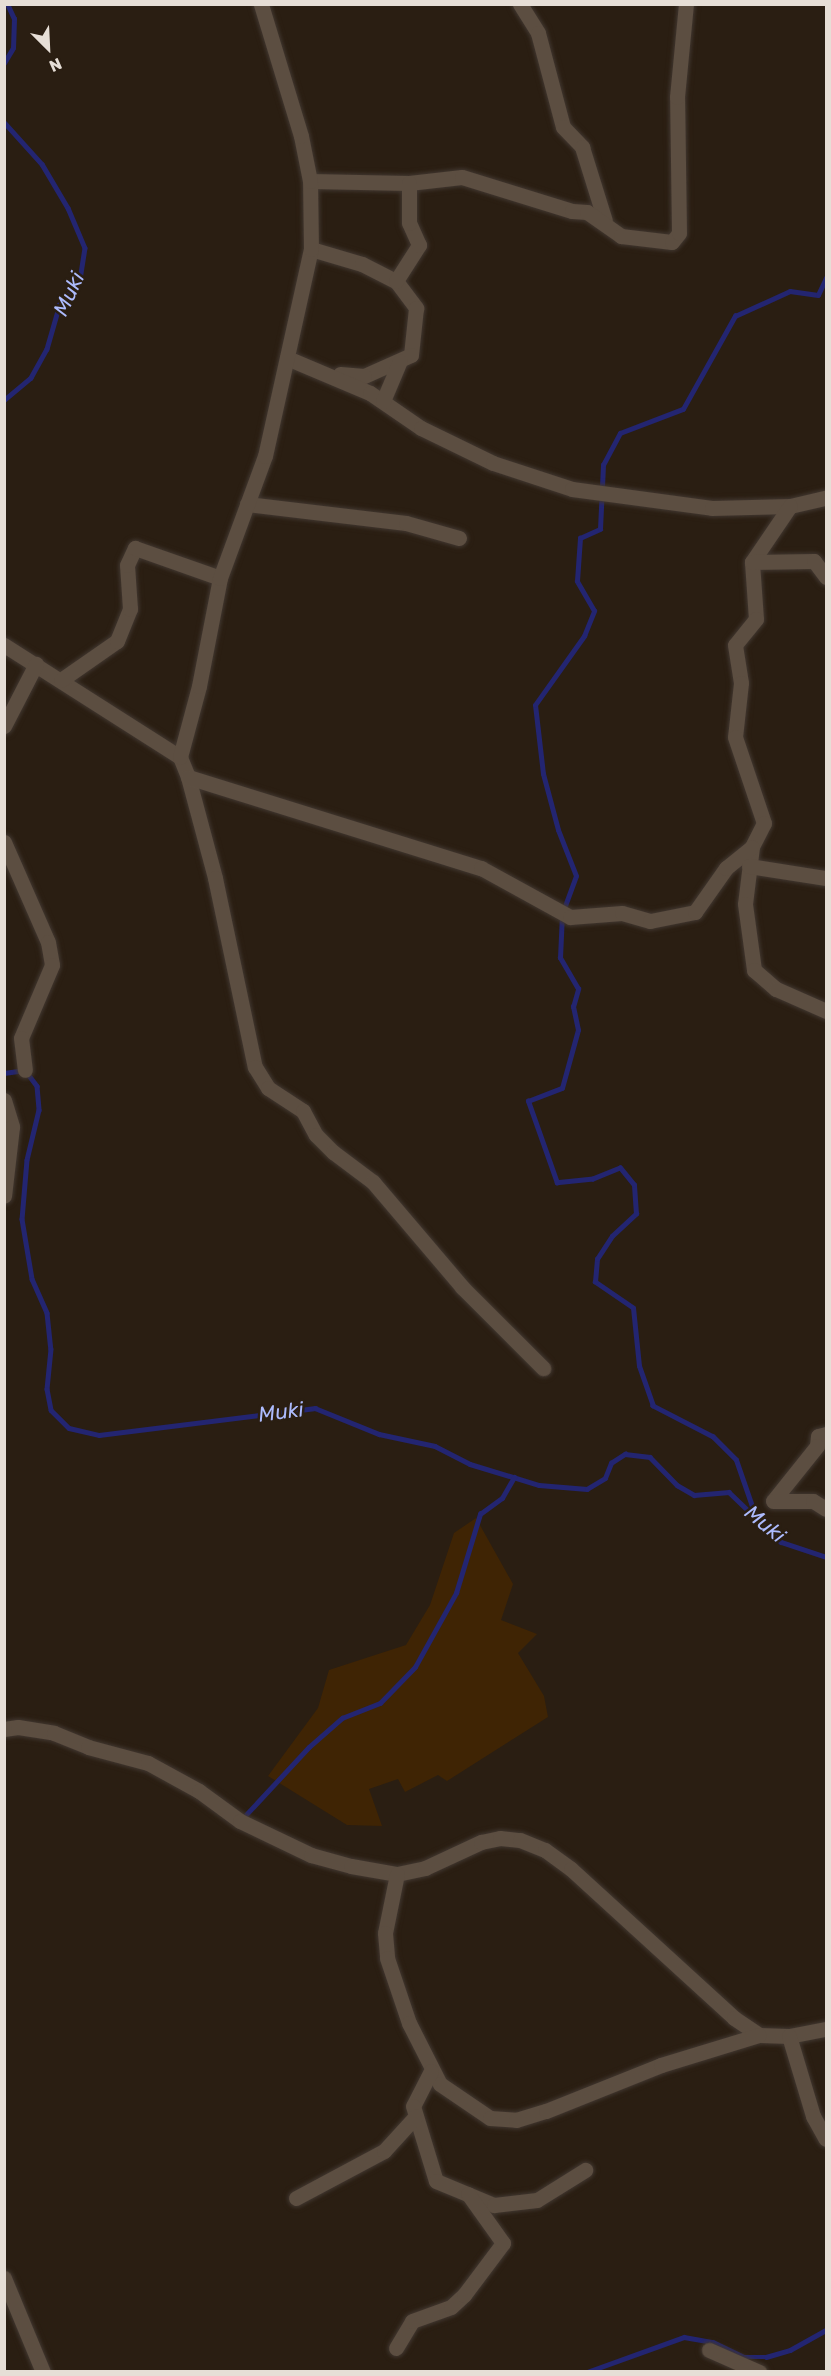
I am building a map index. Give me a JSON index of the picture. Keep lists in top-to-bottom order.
{
  "water": ["Muki"],
  "north": "bottom right"
}
